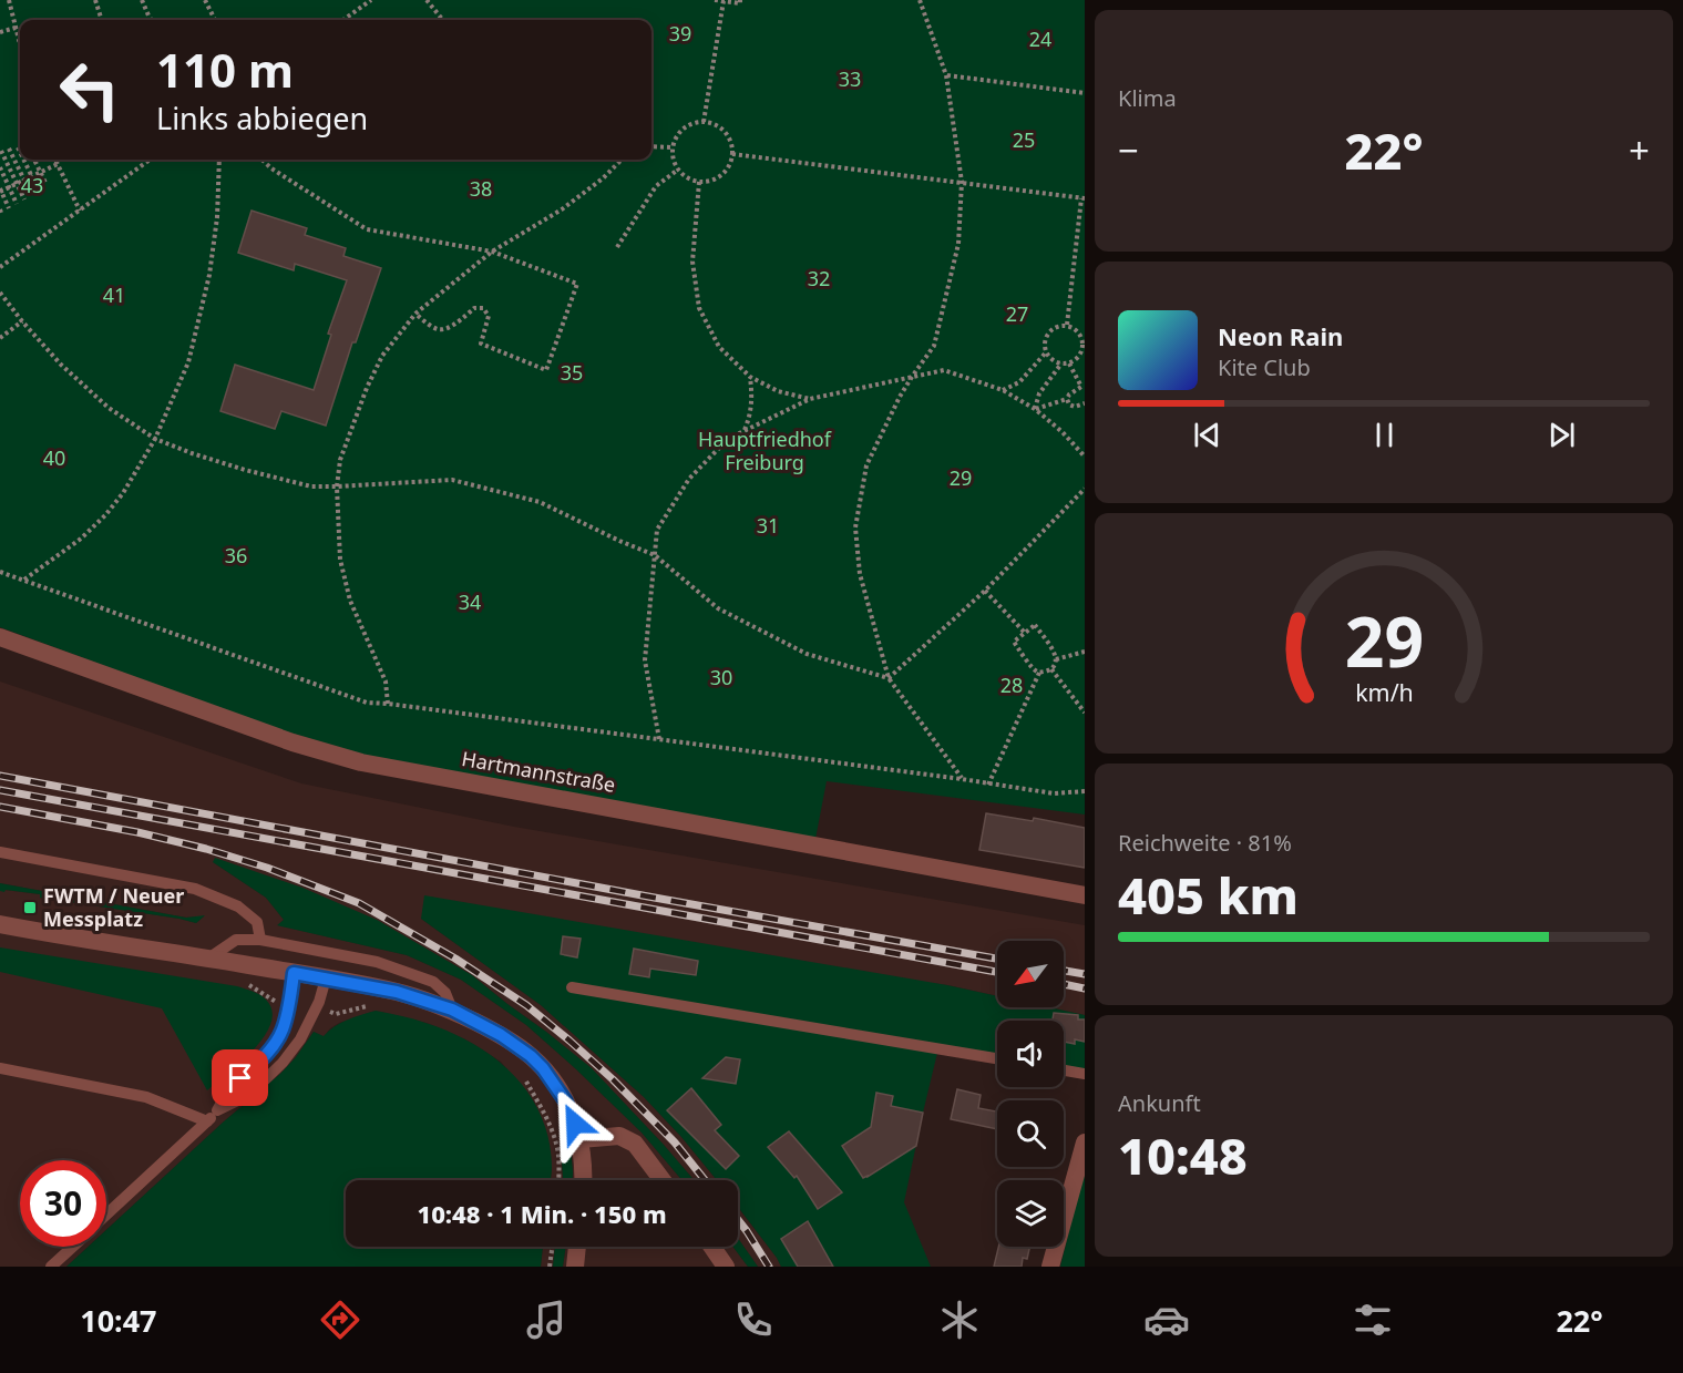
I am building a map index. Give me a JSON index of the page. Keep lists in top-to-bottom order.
{
  "streets": {
    "street": ["Hartmannstraße"]
  },
  "parks": [
    "39",
    "24",
    "33",
    "25",
    "43",
    "38",
    "32",
    "41",
    "27",
    "35",
    "Hauptfriedhof Freiburg",
    "40",
    "29",
    "31",
    "36",
    "34",
    "30",
    "28"
  ],
  "places": {
    "transit": ["FWTM / Neuer Messplatz"]
  },
  "north": "bottom left",
  "page": {
    "tile": [
      "Klima",
      ["Reichweite · 81%", "405 km"],
      ["Ankunft", "10:48"]
    ],
    "turn": ["110 m", "Links abbiegen"],
    "heat": ["−", "22°", "+"],
    "song": ["Neon Rain", "Kite Club"],
    "limit": "30",
    "trip": "10:48 · 1 Min. · 150 m",
    "tabs": ["10:47", "22°"],
    "gauge": ["29", "km/h"]
  }
}
